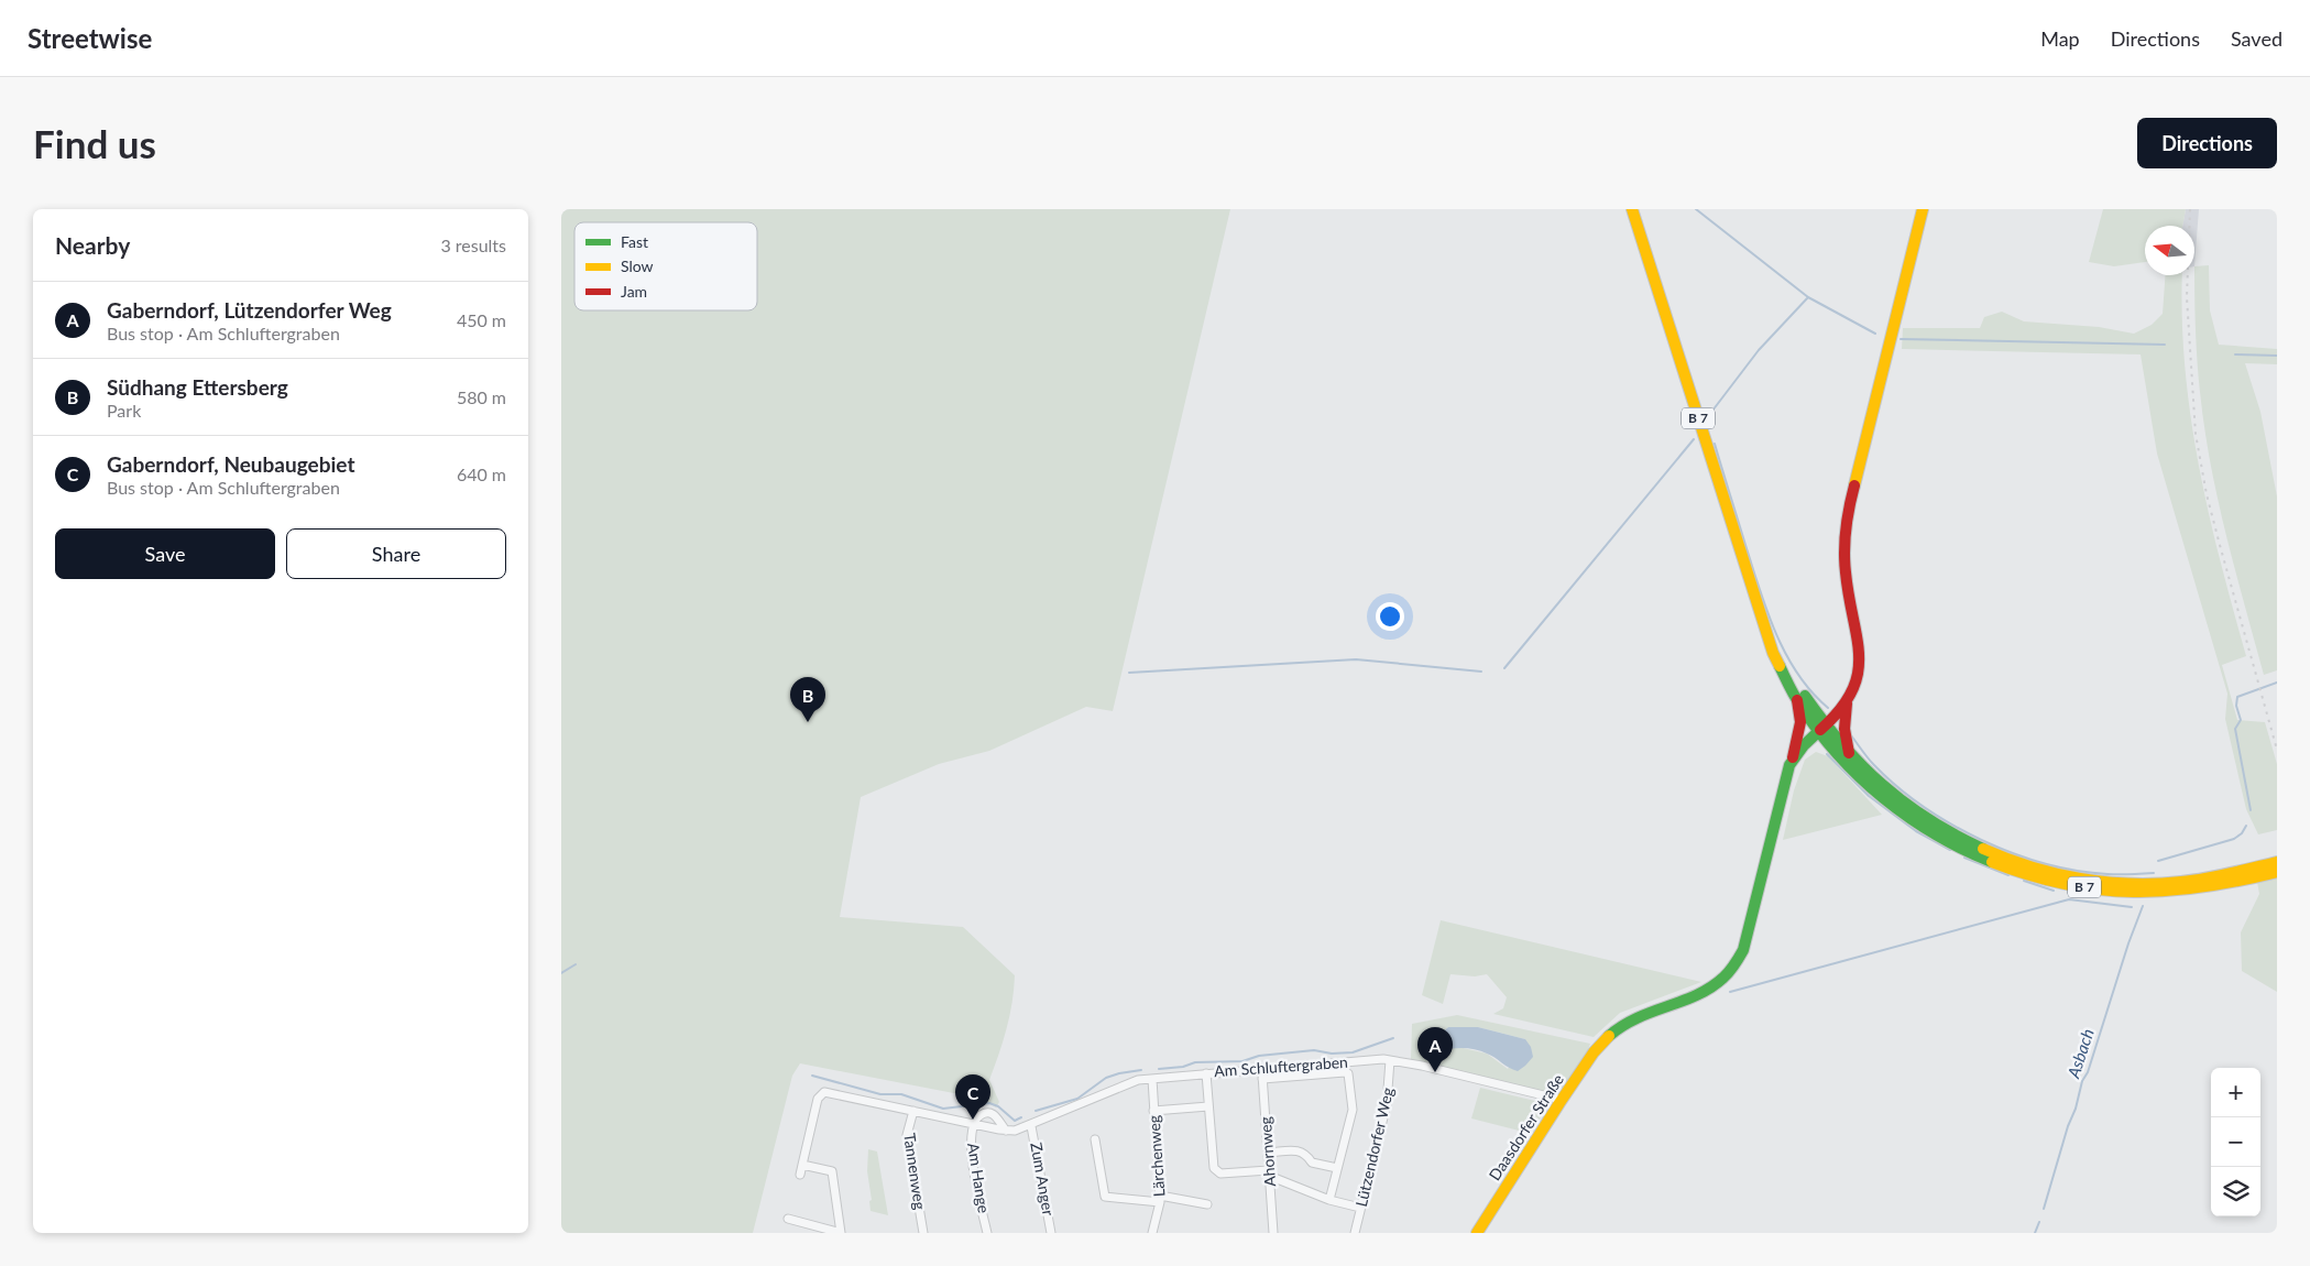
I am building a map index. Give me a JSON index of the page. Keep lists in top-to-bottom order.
{
  "streets": {
    "main road": ["B 7", "Daasdorfer Straße"],
    "street": [
      "Am Schluftergraben",
      "Lützendorfer Weg",
      "Ahornweg",
      "Lärchenweg",
      "Tannenweg",
      "Am Hange",
      "Zum Anger"
    ]
  },
  "crossings": [
    ["B 7", "Daasdorfer Straße"],
    ["Am Schluftergraben", "Daasdorfer Straße"],
    ["Am Schluftergraben", "Lützendorfer Weg"],
    ["Am Schluftergraben", "Ahornweg"],
    ["Am Schluftergraben", "Lärchenweg"],
    ["Am Schluftergraben", "Tannenweg"],
    ["Am Schluftergraben", "Am Hange"],
    ["Am Schluftergraben", "Zum Anger"]
  ],
  "water": ["Asbach"],
  "legend": ["Fast", "Slow", "Jam"],
  "north": "left",
  "page": {
    "header": "Streetwise",
    "nav": ["Map", "Directions", "Saved"],
    "buttons": [
      "Directions",
      ["Save", "Share"]
    ],
    "title": "Find us",
    "heading": ["Nearby", "3 results"],
    "list": [
      {
        "mark": "A",
        "name": "Gaberndorf, Lützendorfer Weg",
        "note": "Bus stop · Am Schluftergraben",
        "value": "450 m"
      },
      {
        "mark": "B",
        "name": "Südhang Ettersberg",
        "note": "Park",
        "value": "580 m"
      },
      {
        "mark": "C",
        "name": "Gaberndorf, Neubaugebiet",
        "note": "Bus stop · Am Schluftergraben",
        "value": "640 m"
      }
    ],
    "pins": ["B", "A", "C"],
    "map_buttons": ["+", "−"]
  }
}
